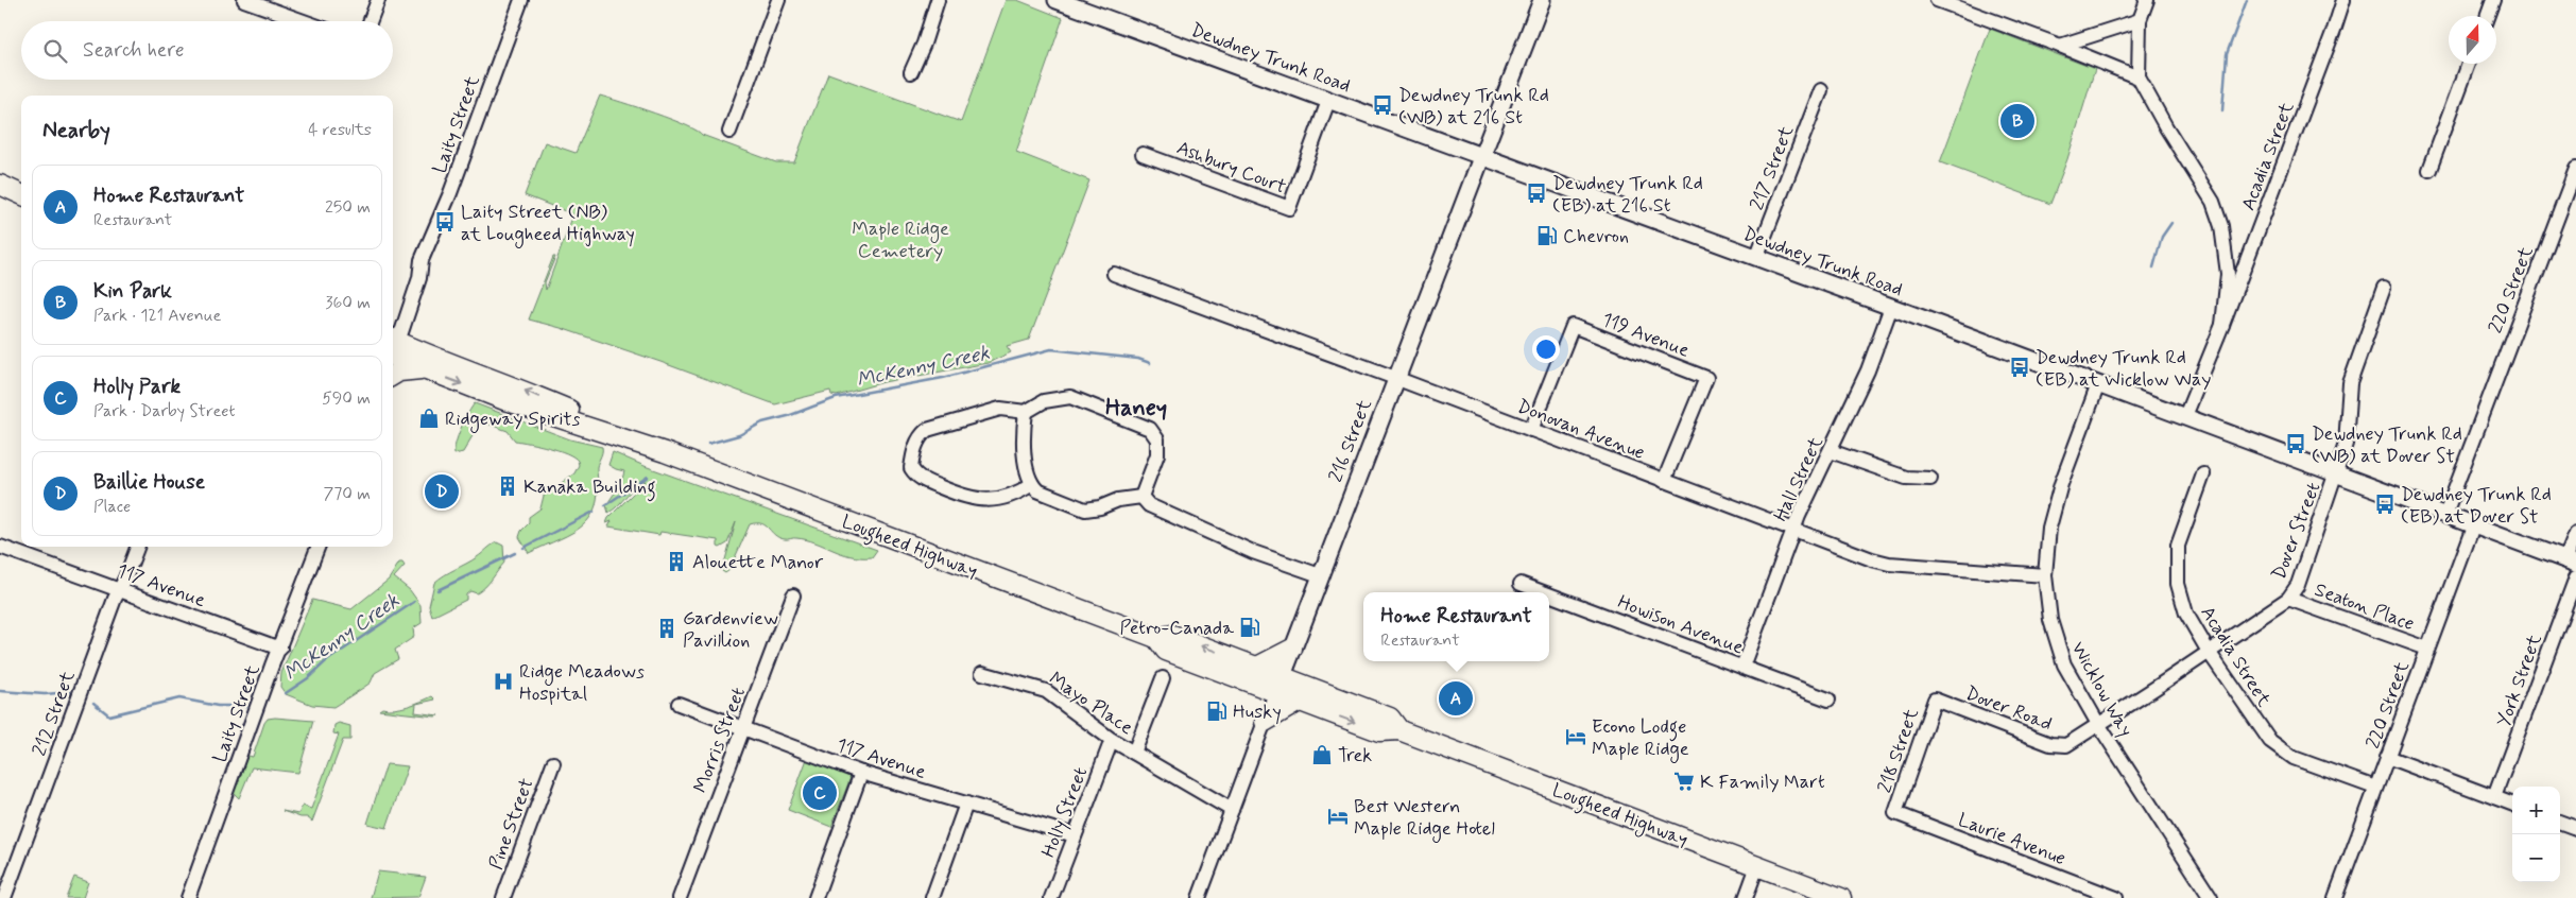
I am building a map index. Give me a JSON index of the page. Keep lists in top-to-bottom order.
{
  "streets": {
    "highway": ["Lougheed Highway"],
    "main road": ["Dewdney Trunk Road", "216 Street"],
    "street": [
      "Laity Street",
      "Acadia Street",
      "Ashbury Court",
      "217 Street",
      "220 Street",
      "119 Avenue",
      "Donovan Avenue",
      "Hall Street",
      "Dover Street",
      "117 Avenue",
      "Seaton Place",
      "Howison Avenue",
      "York Street",
      "Wicklow Way",
      "Mayo Place",
      "Dover Road",
      "212 Street",
      "Morris Street",
      "218 Street",
      "Holly Street",
      "Pine Street",
      "Laurie Avenue"
    ]
  },
  "crossings": [
    ["Dewdney Trunk Road", "Acadia Street"],
    ["Dewdney Trunk Road", "Ashbury Court"],
    ["Dewdney Trunk Road", "217 Street"],
    ["Dewdney Trunk Road", "220 Street"],
    ["Dewdney Trunk Road", "216 Street"],
    ["Dewdney Trunk Road", "Hall Street"],
    ["Dewdney Trunk Road", "Dover Street"],
    ["Dewdney Trunk Road", "Wicklow Way"],
    ["Laity Street", "117 Avenue"],
    ["Acadia Street", "220 Street"],
    ["Acadia Street", "Dover Street"],
    ["220 Street", "Seaton Place"],
    ["119 Avenue", "Donovan Avenue"],
    ["Donovan Avenue", "216 Street"],
    ["Donovan Avenue", "Hall Street"],
    ["Donovan Avenue", "Wicklow Way"],
    ["216 Street", "Lougheed Highway"],
    ["Hall Street", "Howison Avenue"],
    ["Dover Street", "Seaton Place"],
    ["Dover Street", "Wicklow Way"],
    ["Dover Street", "Dover Road"],
    ["117 Avenue", "212 Street"],
    ["117 Avenue", "Morris Street"],
    ["117 Avenue", "Holly Street"],
    ["Wicklow Way", "Dover Road"],
    ["Mayo Place", "Holly Street"],
    ["Dover Road", "218 Street"],
    ["218 Street", "Laurie Avenue"]
  ],
  "districts": ["Haney"],
  "water": ["McKenny Creek"],
  "parks": ["Maple Ridge Cemetery"],
  "places": {
    "bus stop": [
      "Dewdney Trunk Rd (WB) at 216 St",
      "Dewdney Trunk Rd (EB) at 216 St",
      "Laity Street (NB) at Lougheed Highway",
      "Dewdney Trunk Rd (EB) at Wicklow Way",
      "Dewdney Trunk Rd (WB) at Dover St",
      "Dewdney Trunk Rd (EB) at Dover St"
    ],
    "fuel station": ["Chevron", "Petro-Canada", "Husky"],
    "shop": ["Ridgeway Spirits", "Trek"],
    "building": ["Kanaka Building", "Alouette Manor", "Gardenview Pavillion"],
    "hospital": ["Ridge Meadows Hospital"],
    "hotel": ["Econo Lodge Maple Ridge", "Best Western Maple Ridge Hotel"],
    "supermarket": ["K Family Mart"]
  },
  "north": "top",
  "page": {
    "search": "Search here",
    "heading": ["Nearby", "4 results"],
    "pins": [
      "B",
      "D",
      "A",
      "C"
    ],
    "list": [
      {
        "mark": "A",
        "name": "Home Restaurant",
        "note": "Restaurant",
        "value": "250 m"
      },
      {
        "mark": "B",
        "name": "Kin Park",
        "note": "Park · 121 Avenue",
        "value": "360 m"
      },
      {
        "mark": "C",
        "name": "Holly Park",
        "note": "Park · Darby Street",
        "value": "590 m"
      },
      {
        "mark": "D",
        "name": "Baillie House",
        "note": "Place",
        "value": "770 m"
      }
    ],
    "popup": ["Home Restaurant", "Restaurant"],
    "map_buttons": ["+", "−"]
  }
}
